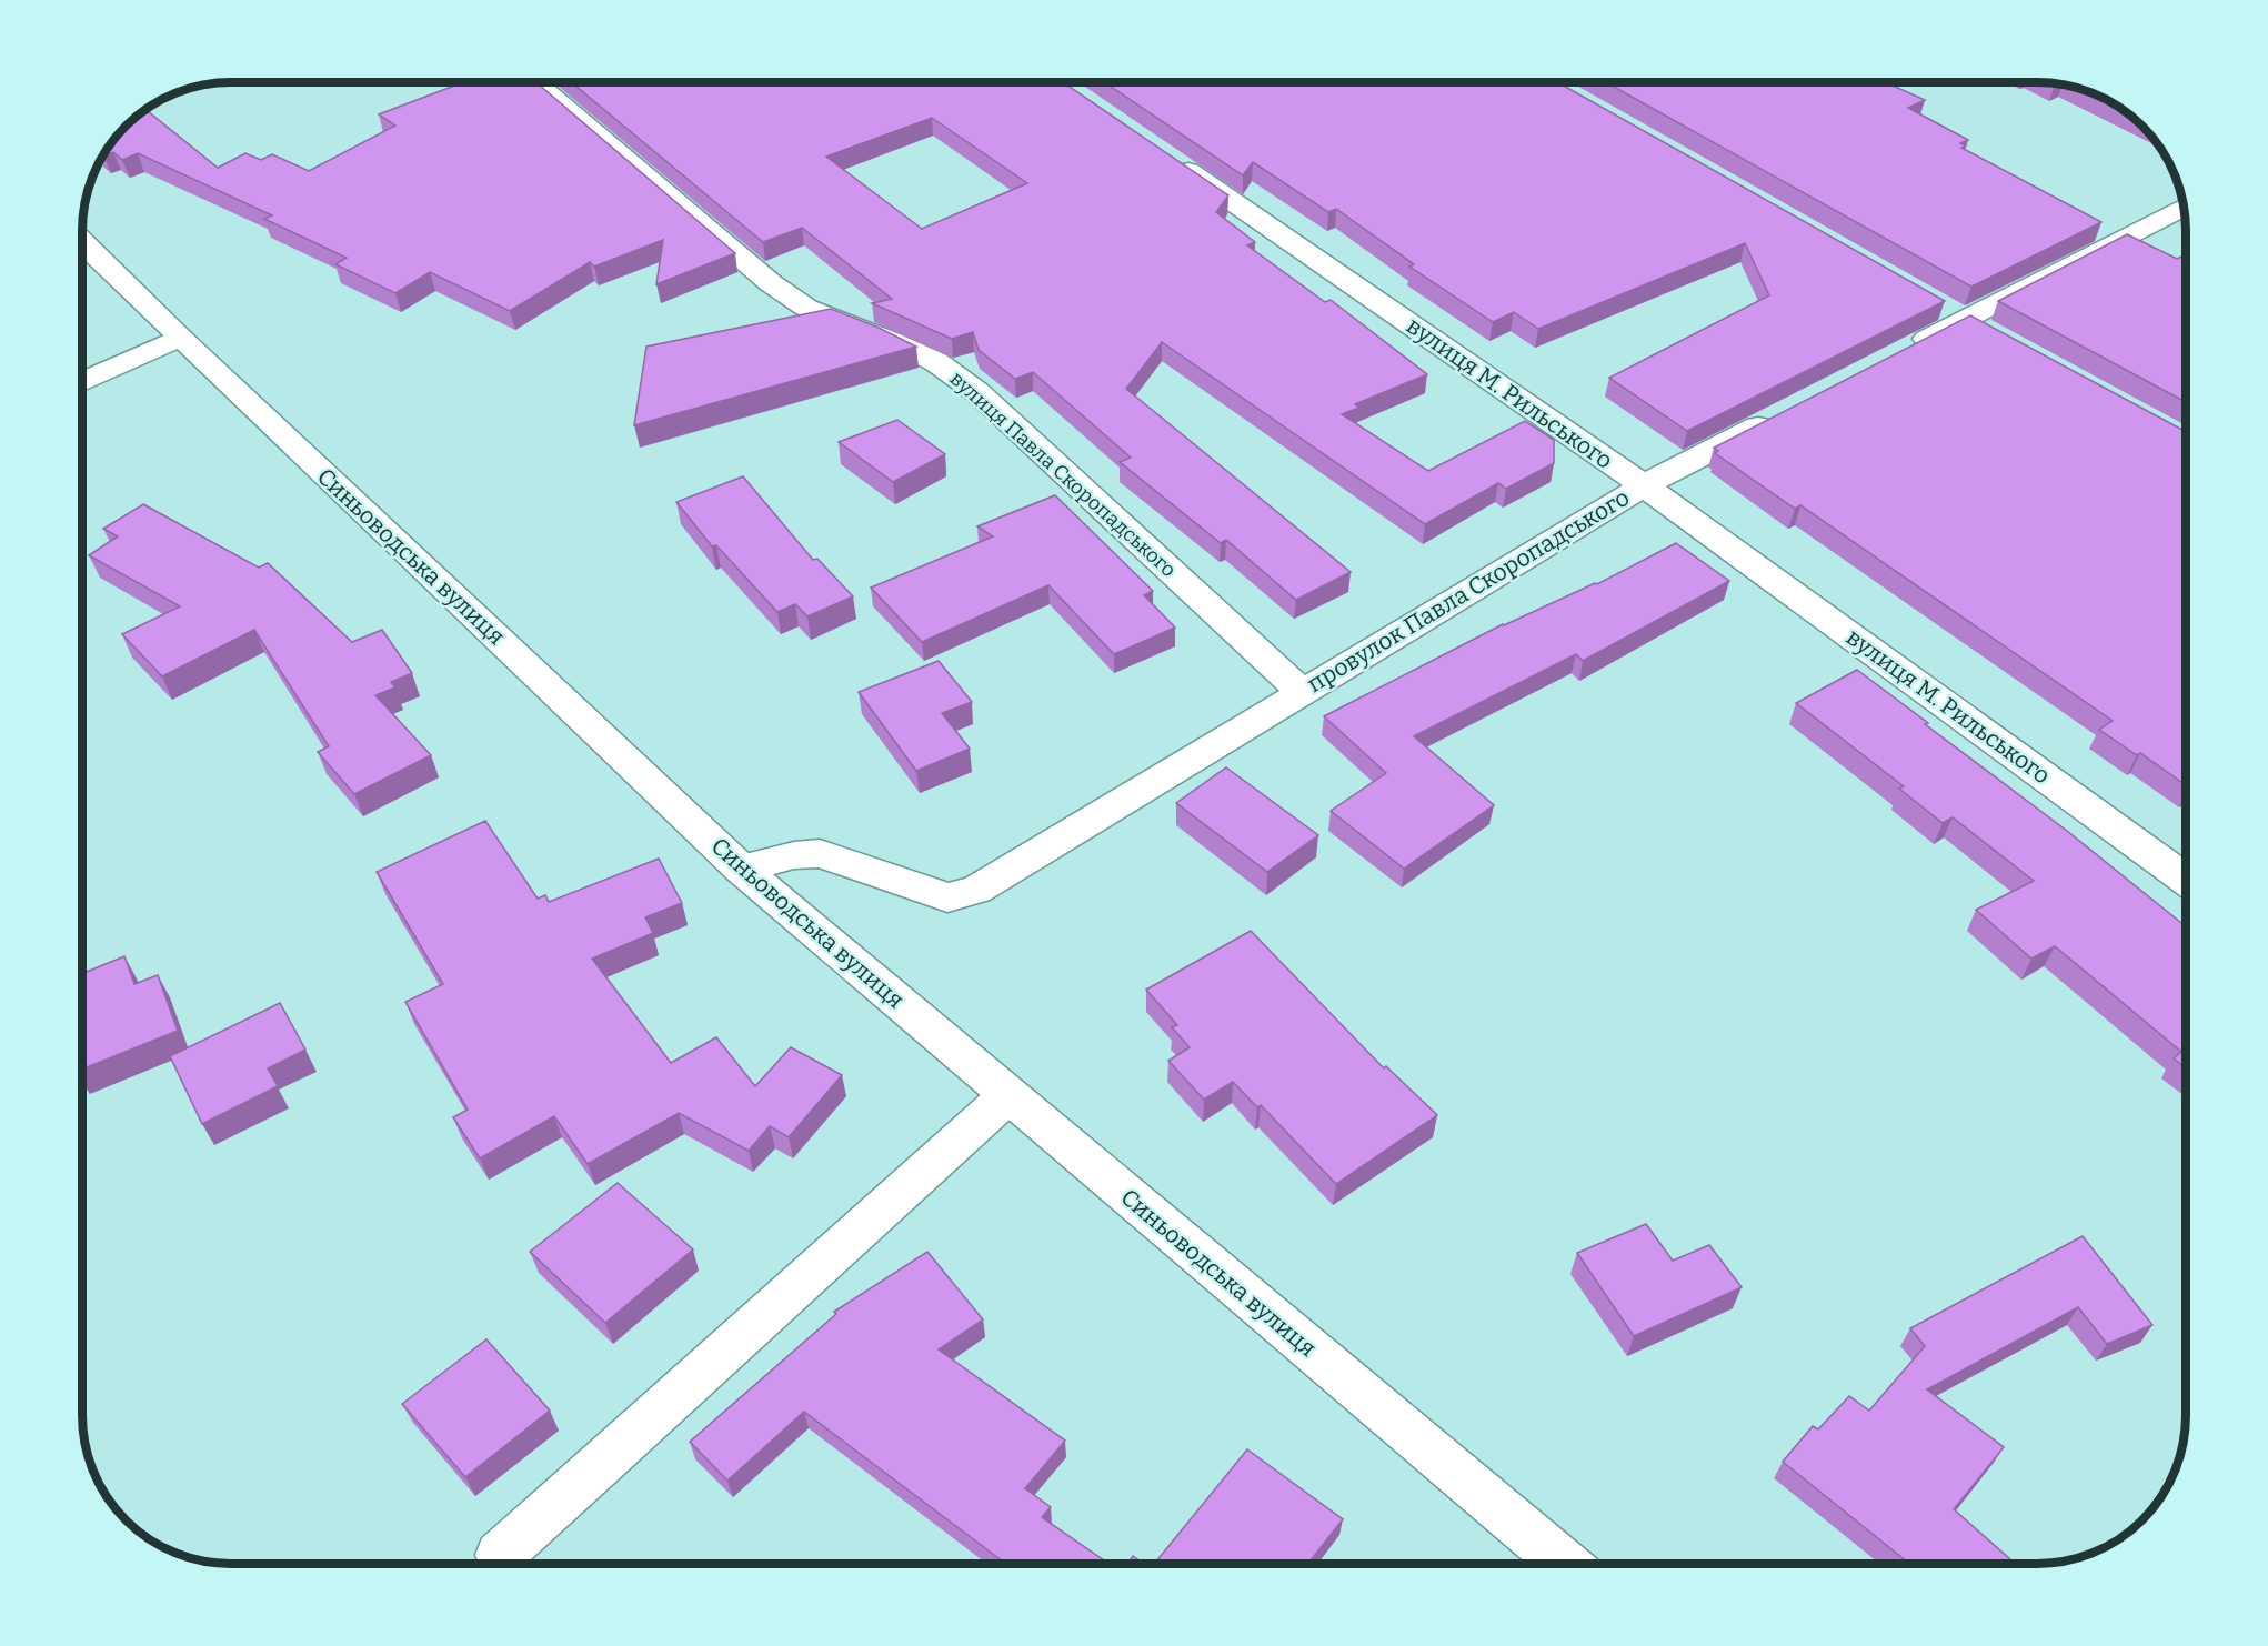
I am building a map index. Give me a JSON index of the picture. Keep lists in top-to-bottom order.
{
  "streets": {
    "street": [
      "вулиця М. Рильського",
      "вулиця Павла Скоропадського",
      "Синьоводська вулиця",
      "провулок Павла Скоропадського"
    ]
  },
  "crossings": [
    ["вулиця М. Рильського", "провулок Павла Скоропадського"],
    ["вулиця Павла Скоропадського", "провулок Павла Скоропадського"],
    ["Синьоводська вулиця", "провулок Павла Скоропадського"]
  ]
}
